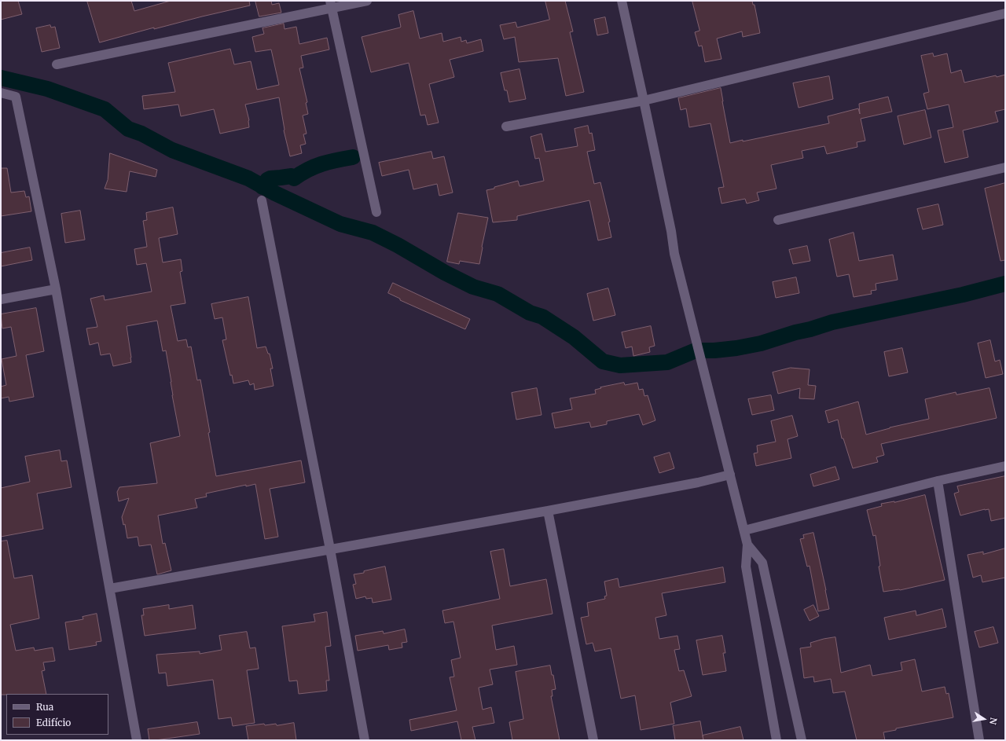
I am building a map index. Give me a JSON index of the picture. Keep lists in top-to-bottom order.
{
  "legend": ["Rua", "Edifício"],
  "north": "right"
}
